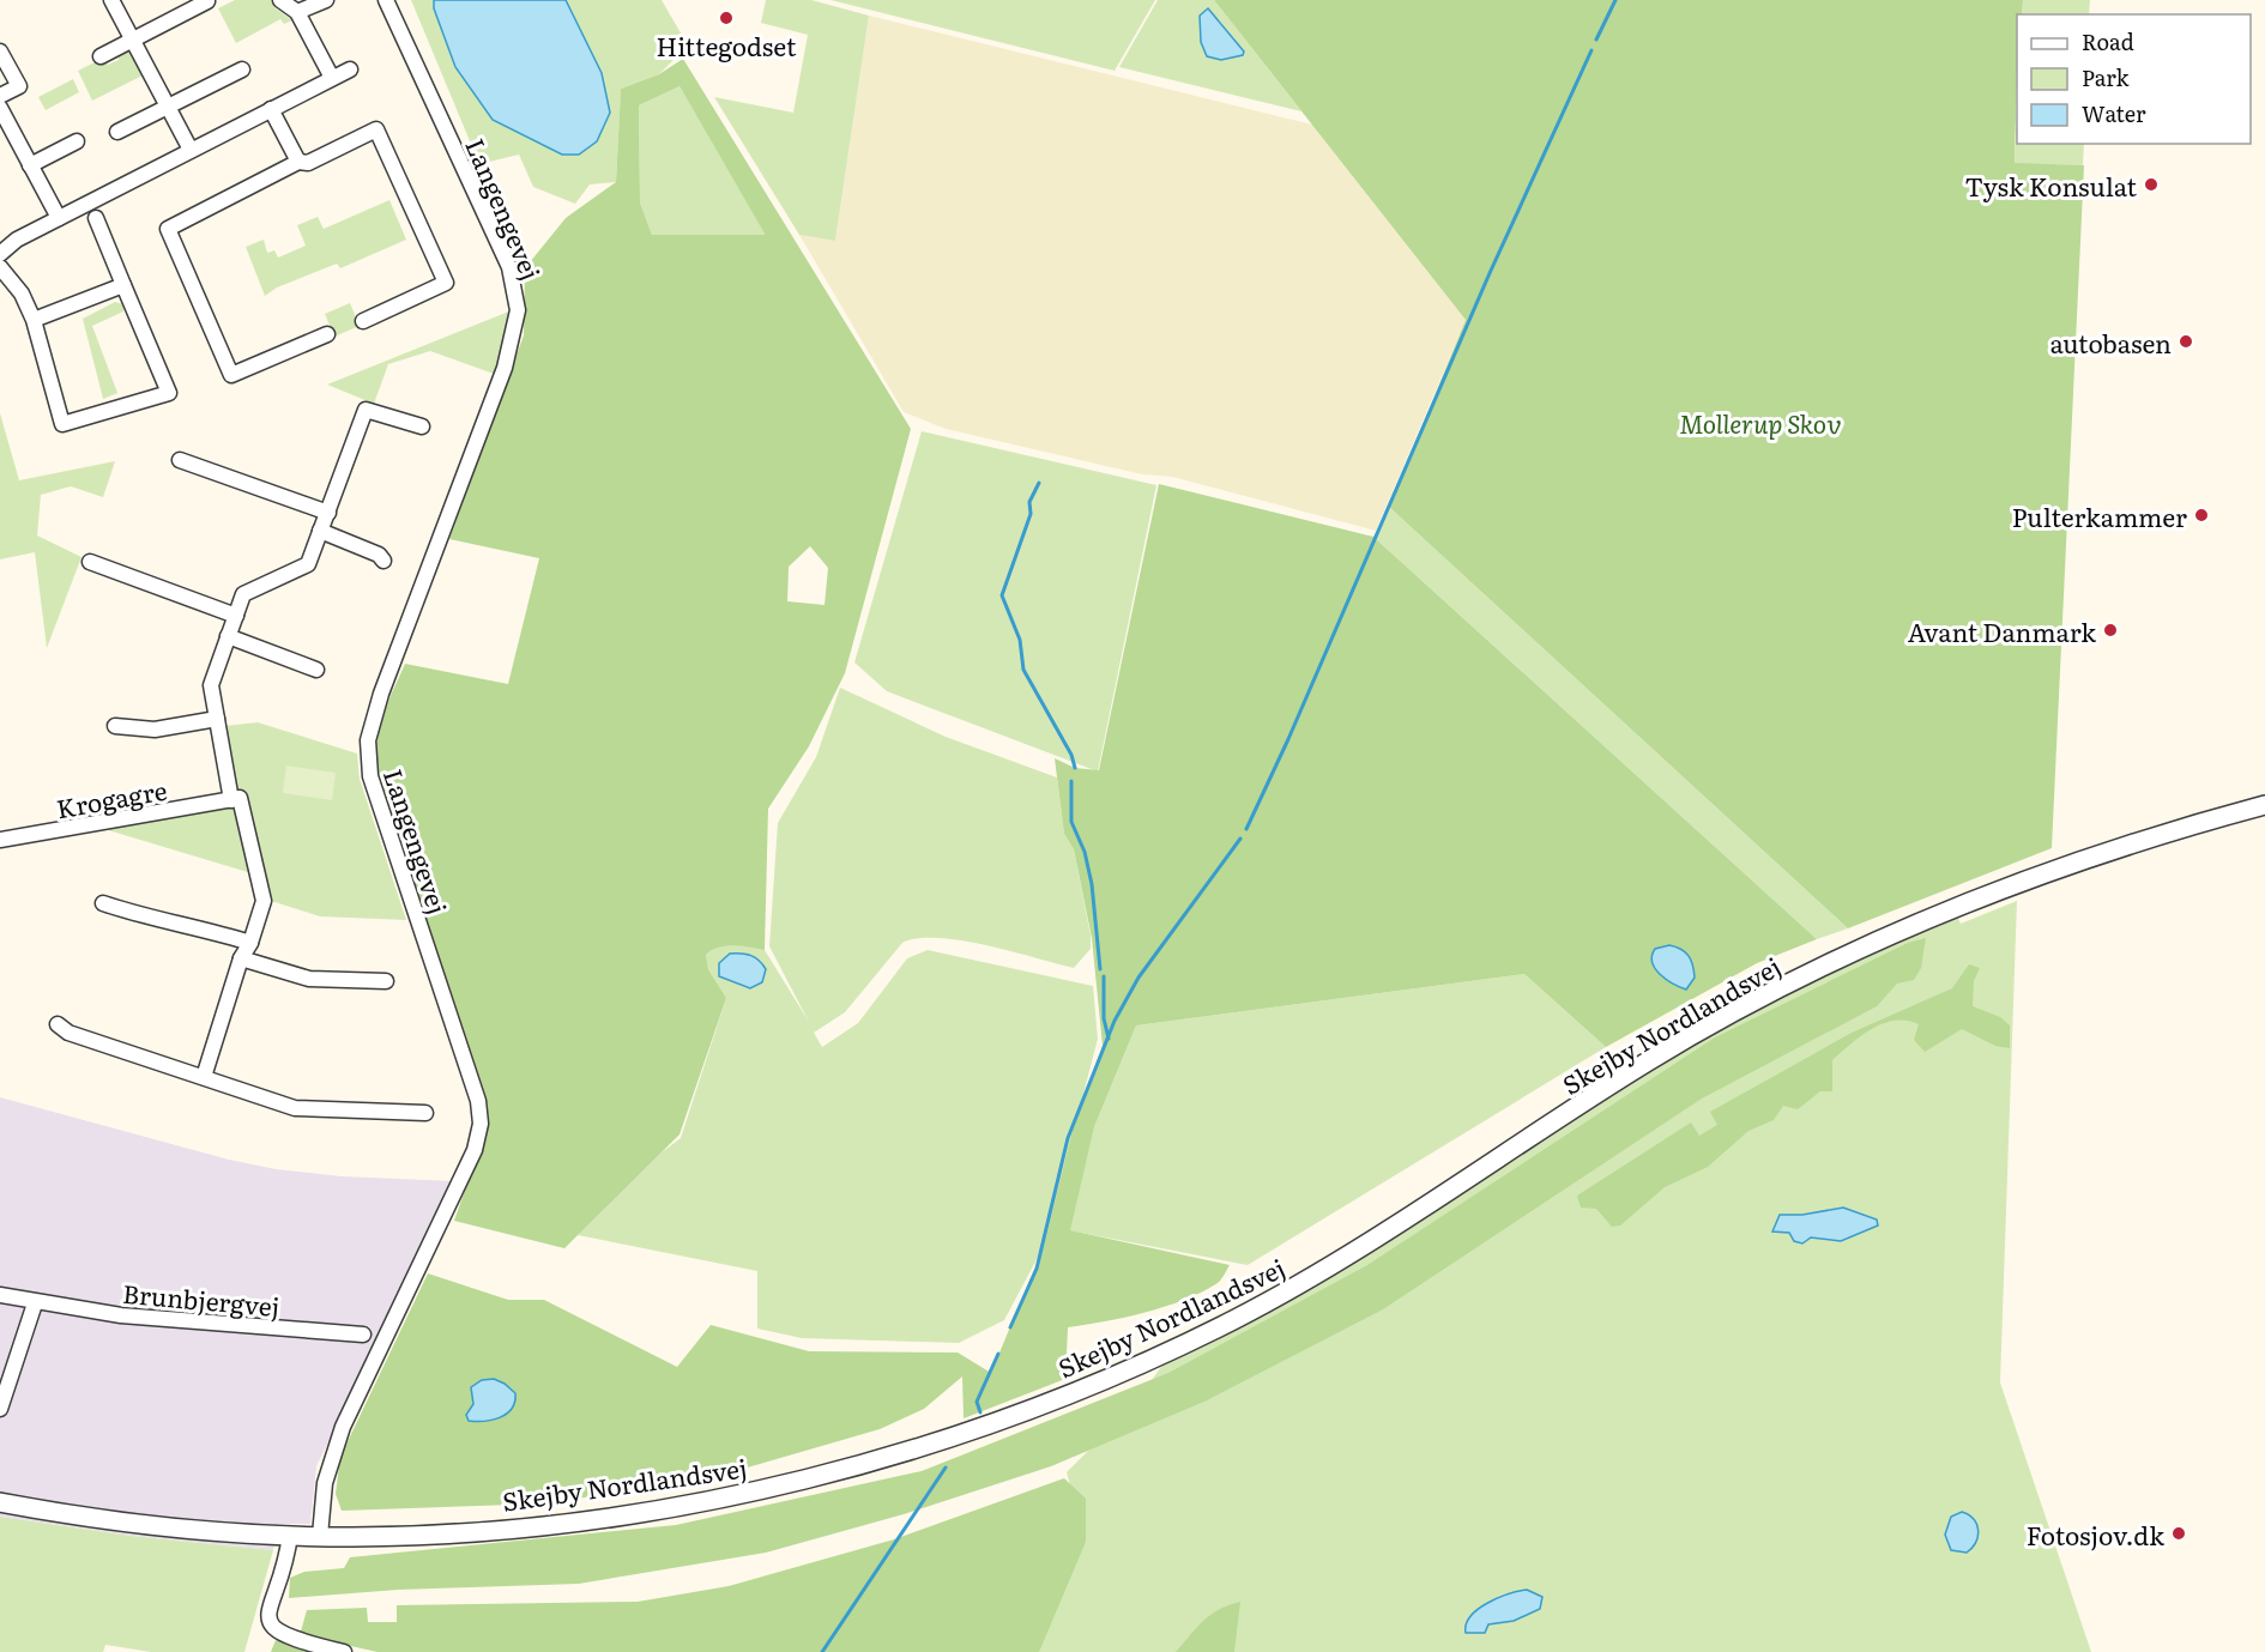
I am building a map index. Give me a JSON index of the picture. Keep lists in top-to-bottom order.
{
  "streets": {
    "street": [
      "Langengevej",
      "Krogagre",
      "Skejby Nordlandsvej",
      "Brunbjergvej"
    ]
  },
  "crossings": [
    ["Langengevej", "Skejby Nordlandsvej"]
  ],
  "parks": ["Mollerup Skov"],
  "places": [
    "Hittegodset",
    "Tysk Konsulat",
    "autobasen",
    "Pulterkammer",
    "Avant Danmark",
    "Fotosjov.dk"
  ],
  "legend": ["Road", "Park", "Water"]
}
